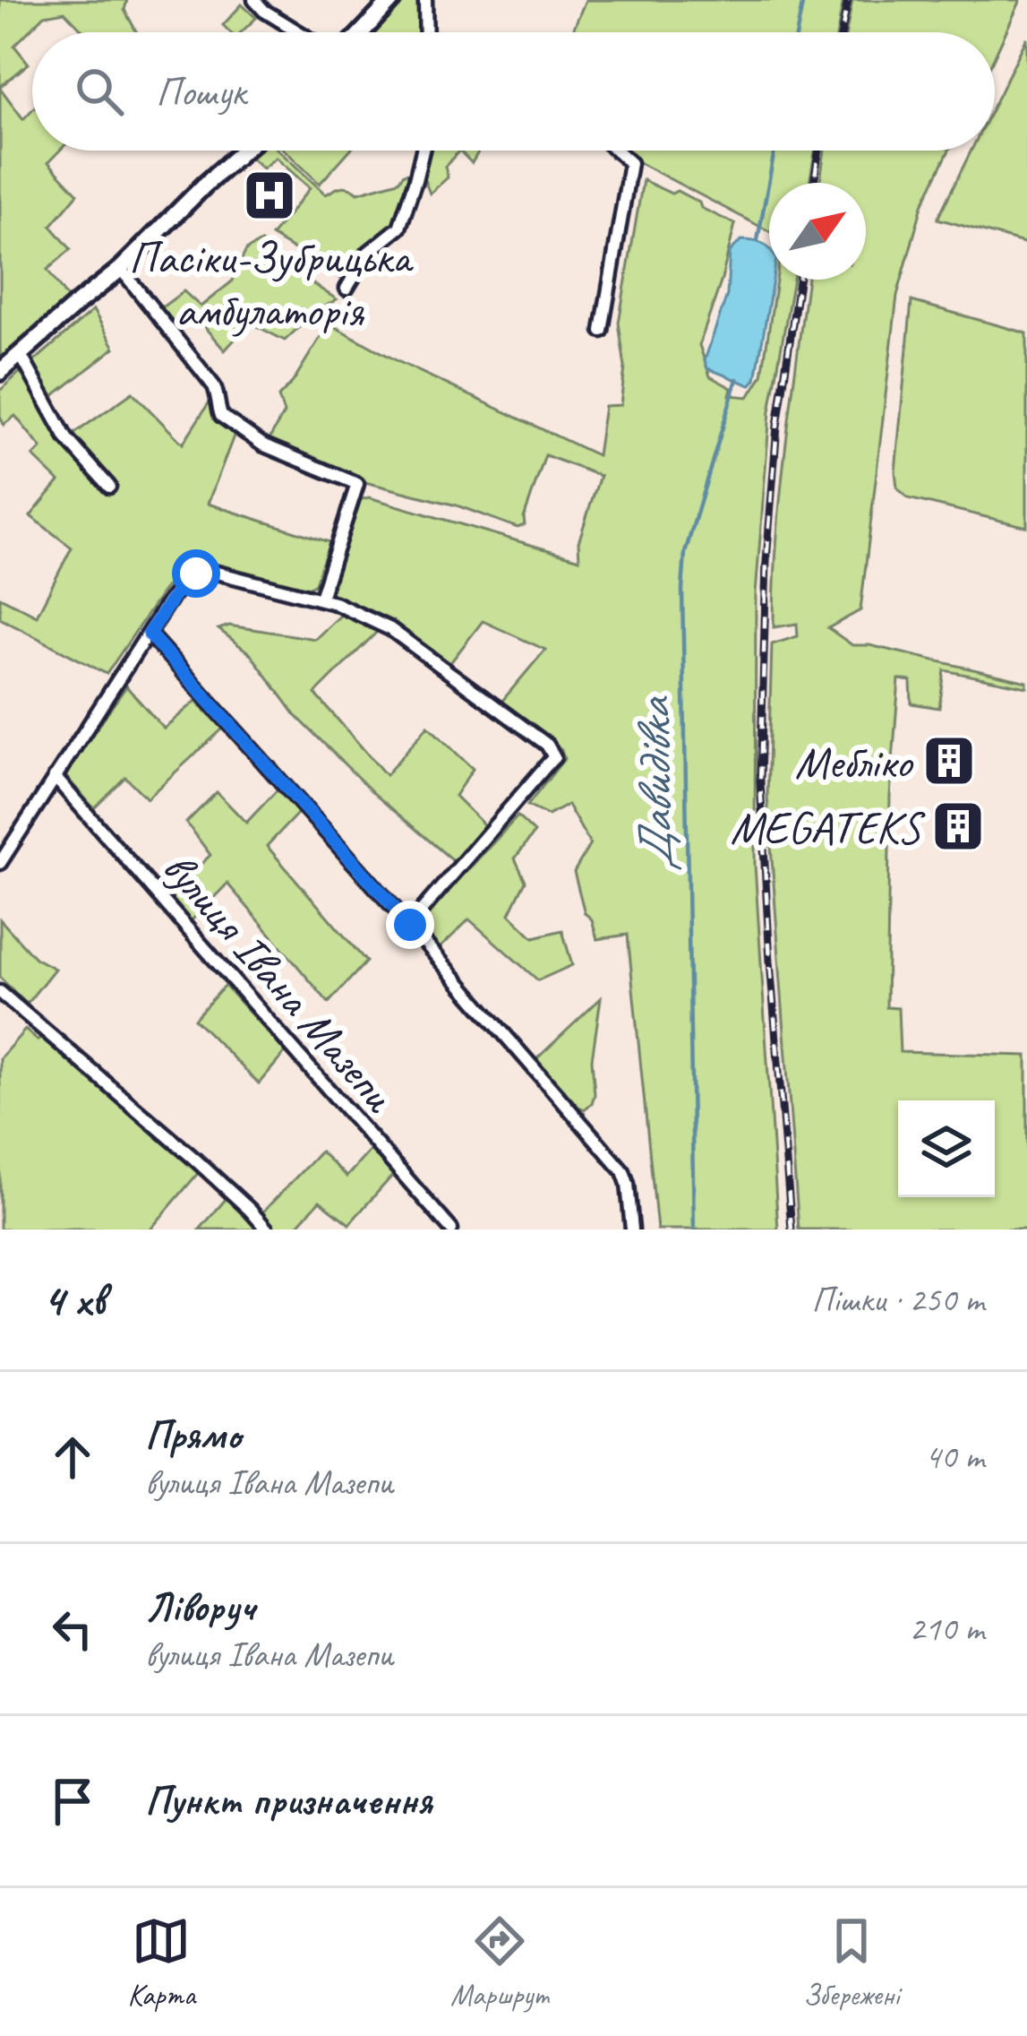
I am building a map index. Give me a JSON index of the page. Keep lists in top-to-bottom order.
{
  "streets": {
    "street": ["вулиця Івана Мазепи"]
  },
  "water": ["Давидівка"],
  "places": {
    "hospital": ["Пасіки-Зубрицька амбулаторія"],
    "building": ["Мебліко", "MEGATEKS"]
  },
  "north": "top right",
  "page": {
    "search": "Пошук",
    "heading": ["4 хв", "Пішки · 250 m"],
    "list": [
      ["Прямо", "вулиця Івана Мазепи", "40 m"],
      ["Ліворуч", "вулиця Івана Мазепи", "210 m"],
      "Пункт призначення"
    ],
    "nav": ["Карта", "Маршрут", "Збережені"]
  }
}
